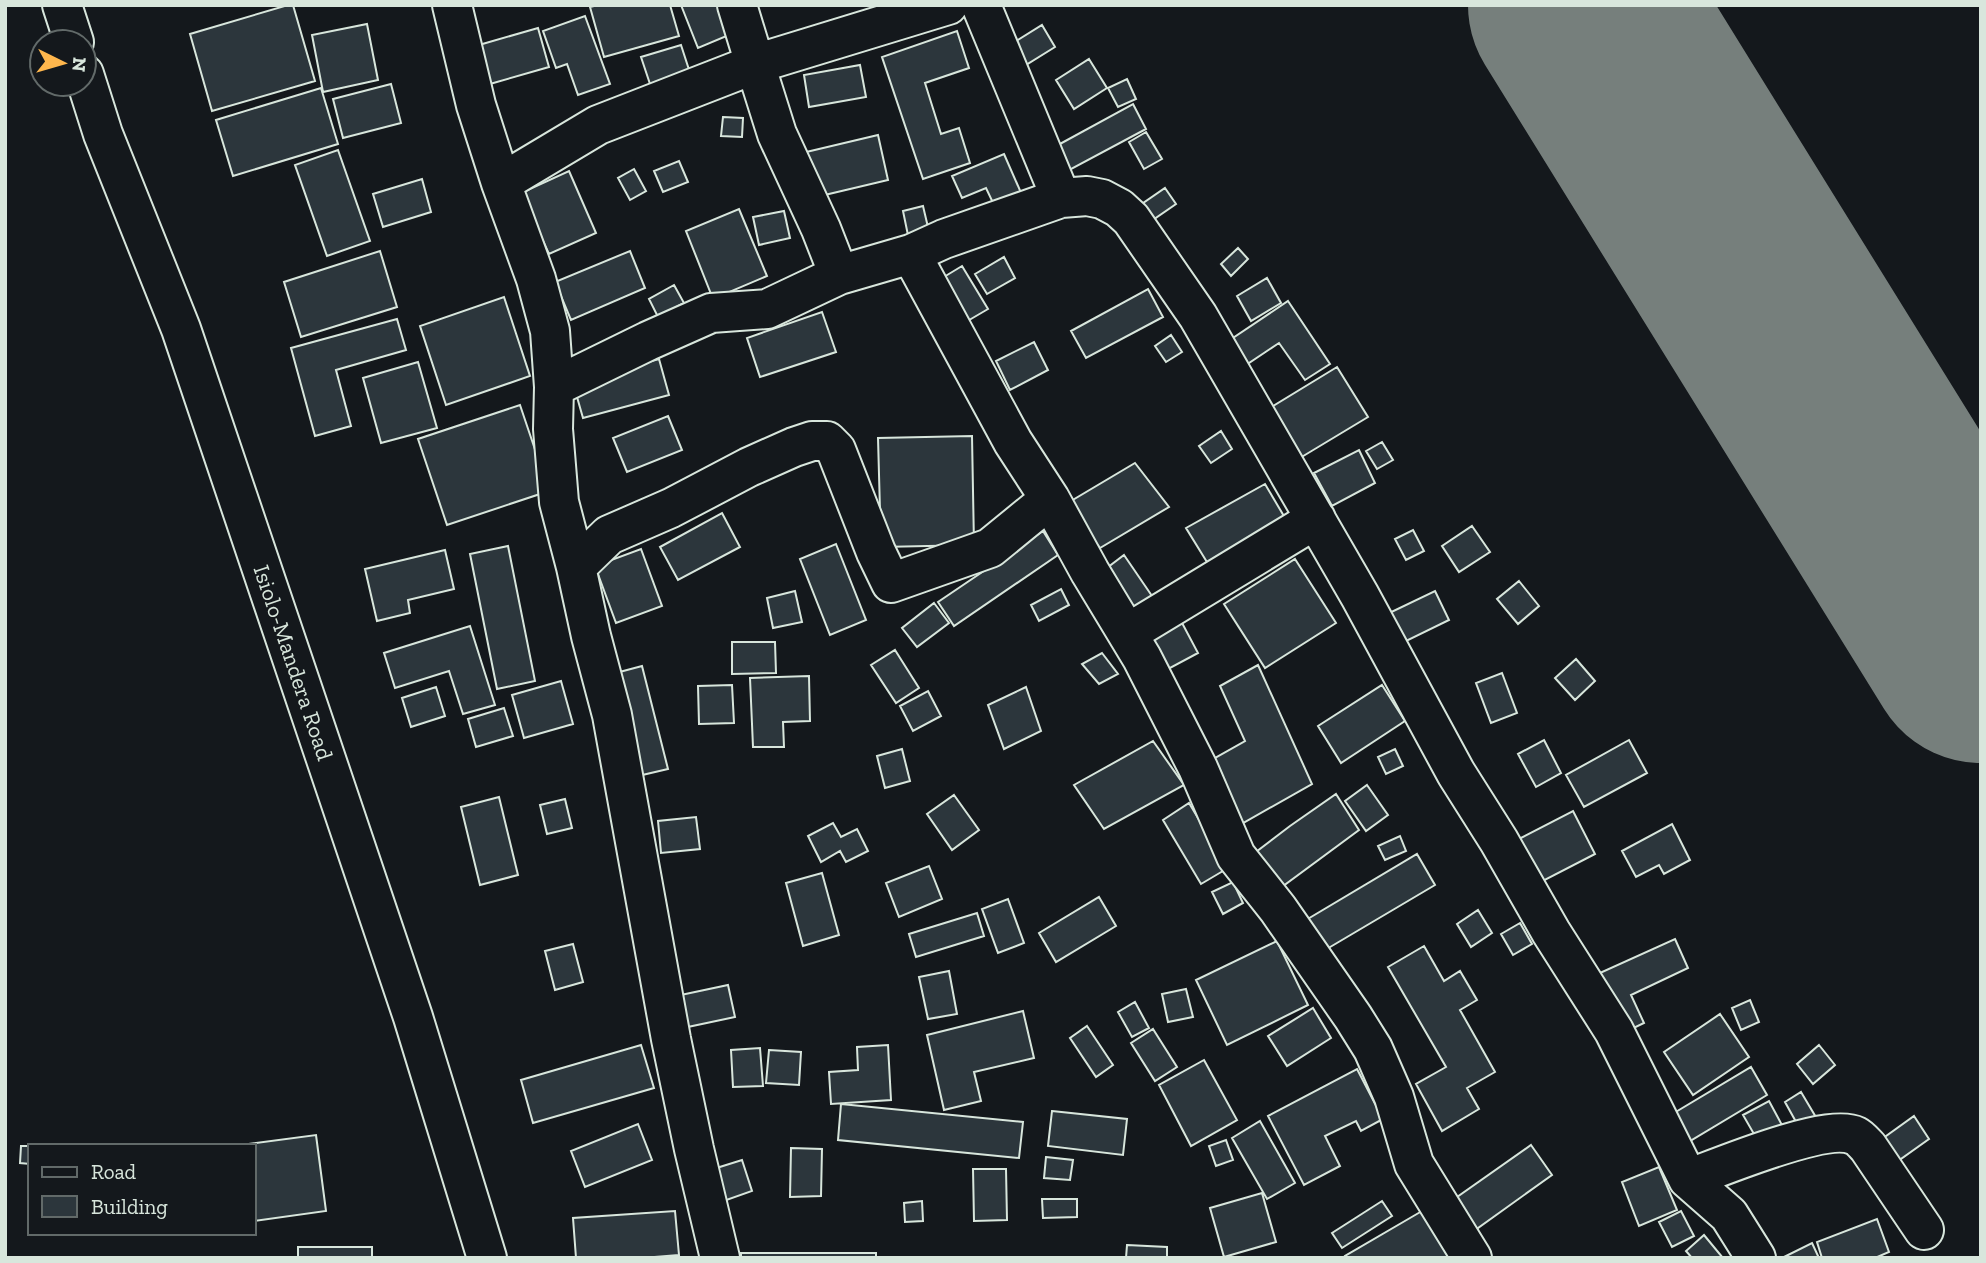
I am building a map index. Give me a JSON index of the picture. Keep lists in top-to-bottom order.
{
  "streets": {
    "main road": ["Isiolo-Mandera Road"]
  },
  "legend": ["Road", "Building"],
  "north": "right"
}
